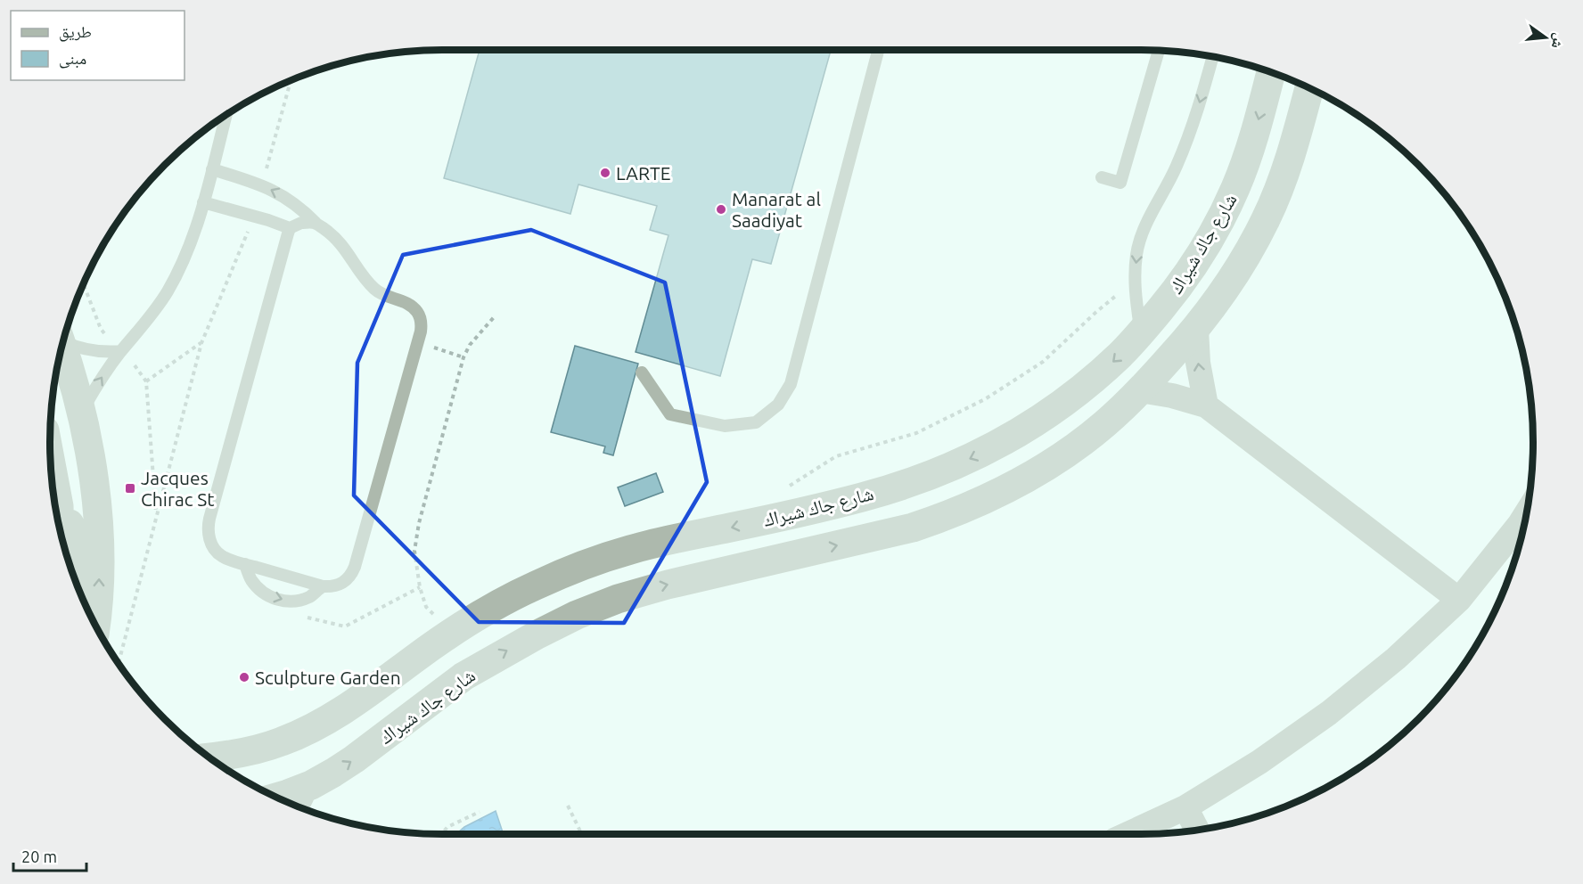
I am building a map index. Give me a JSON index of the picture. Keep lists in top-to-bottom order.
{
  "streets": {
    "street": ["شارع جاك شيراك"]
  },
  "places": {
    "other": ["LARTE", "Manarat al Saadiyat", "Sculpture Garden"],
    "transit": ["Jacques Chirac St"]
  },
  "legend": ["طريق", "مبنى"],
  "scale_bar": "20 m",
  "north": "right"
}
